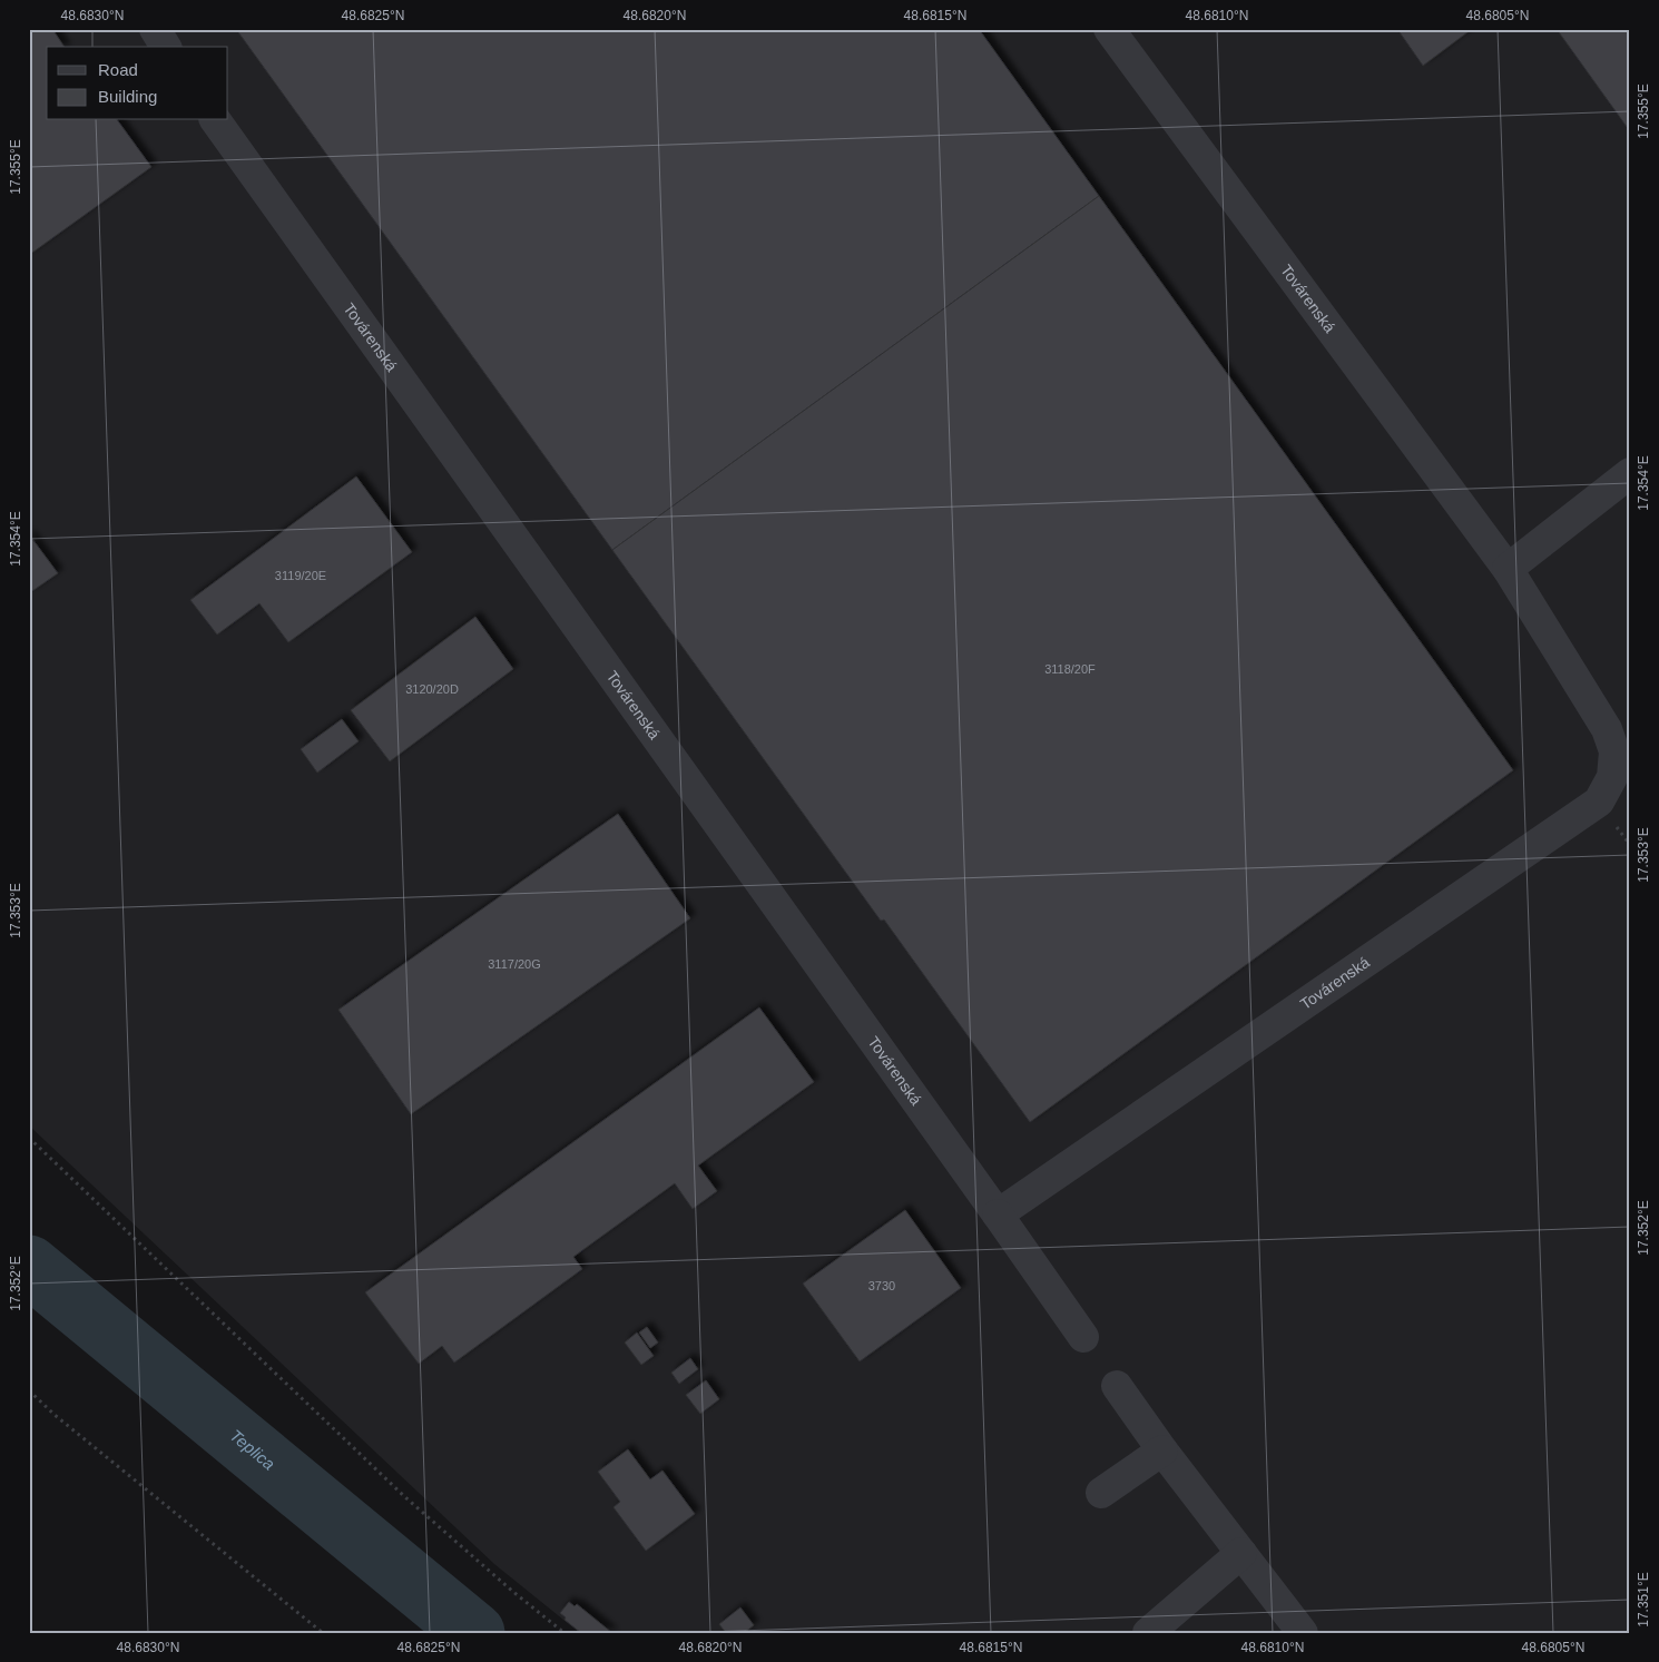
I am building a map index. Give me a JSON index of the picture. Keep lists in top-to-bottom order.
{
  "streets": {
    "lane": ["Továrenská"]
  },
  "water": ["Teplica"],
  "house_numbers": [
    "3119/20E",
    "3118/20F",
    "3120/20D",
    "3117/20G",
    "3730"
  ],
  "legend": ["Road", "Building"],
  "coordinates": [
    "48.6830°N",
    "48.6825°N",
    "48.6820°N",
    "48.6815°N",
    "48.6810°N",
    "48.6805°N",
    "17.355°E",
    "17.354°E",
    "17.353°E",
    "17.352°E",
    "17.351°E"
  ]
}
